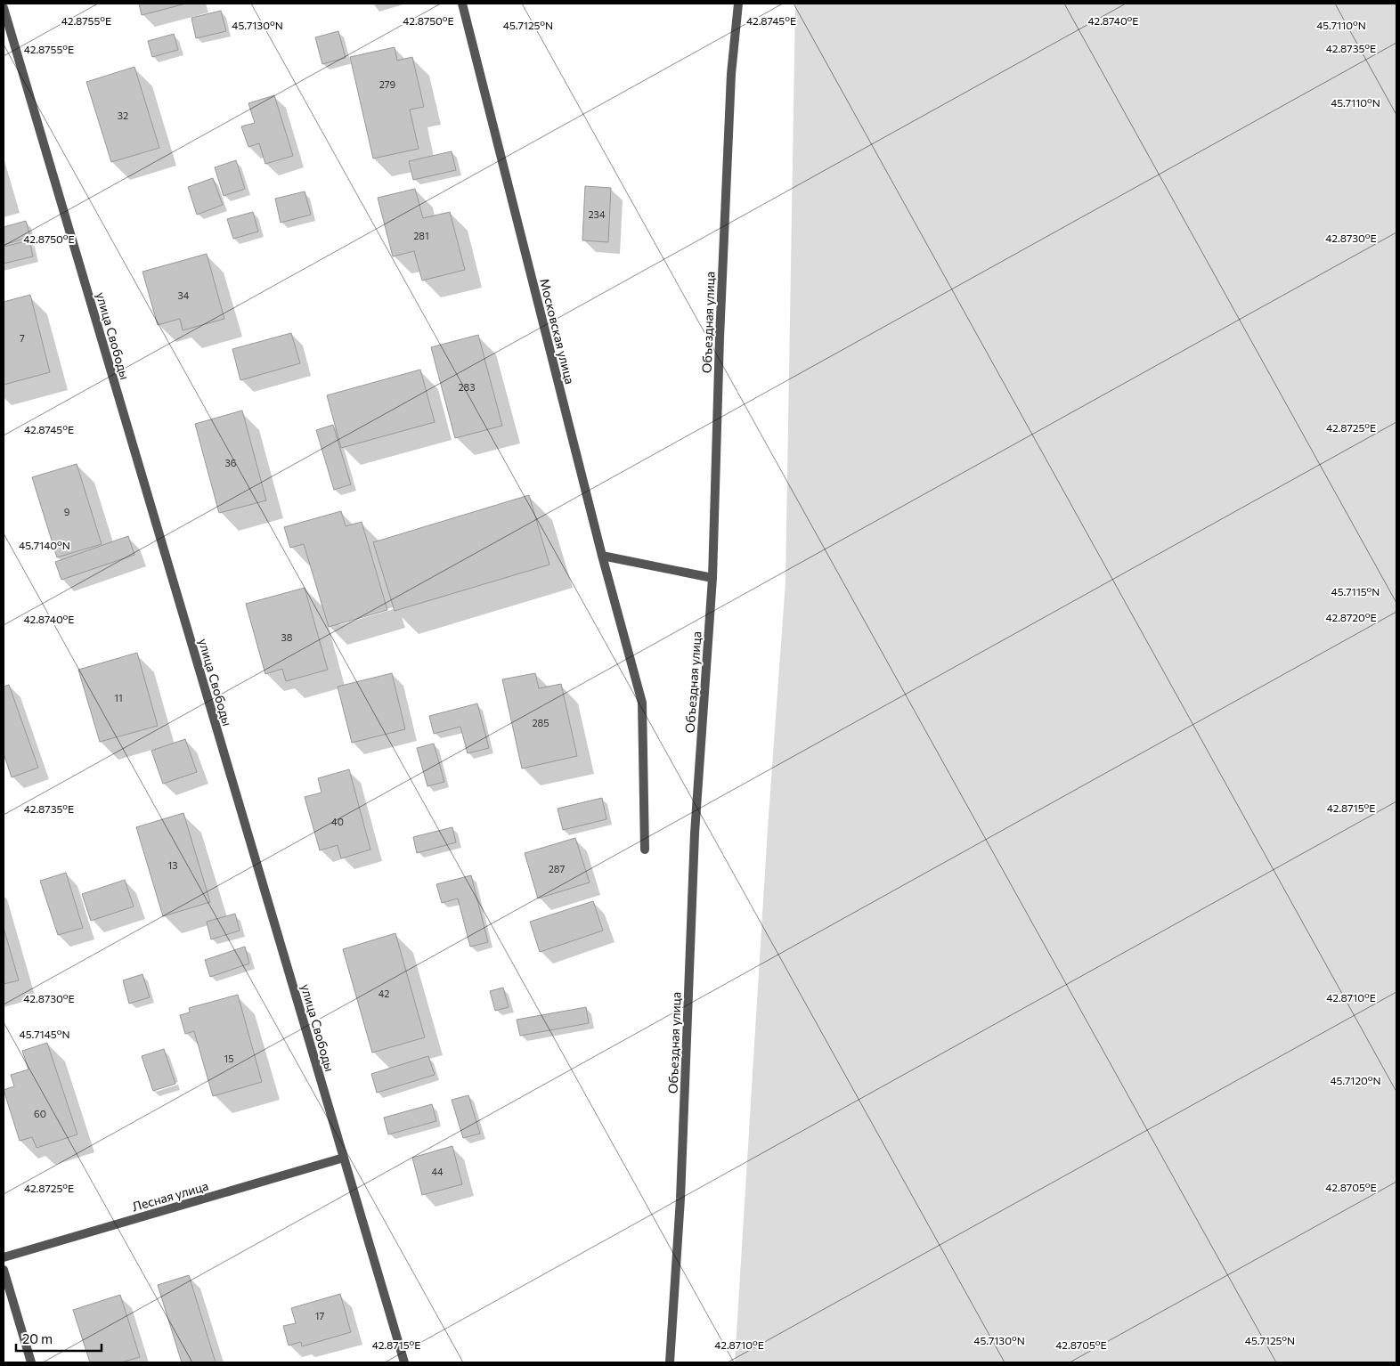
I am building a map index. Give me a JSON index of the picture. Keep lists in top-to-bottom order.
{
  "streets": {
    "street": [
      "Объездная улица",
      "Московская улица",
      "улица Свободы",
      "Лесная улица"
    ]
  },
  "crossings": [
    ["улица Свободы", "Лесная улица"]
  ],
  "house_numbers": [
    "279",
    "32",
    "234",
    "281",
    "34",
    "7",
    "283",
    "36",
    "9",
    "38",
    "11",
    "285",
    "40",
    "13",
    "287",
    "42",
    "15",
    "60",
    "44",
    "17"
  ],
  "scale_bar": "20 m",
  "coordinates": [
    "42.8755°E",
    "42.8750°E",
    "42.8745°E",
    "42.8740°E",
    "45.7130°N",
    "45.7125°N",
    "45.7110°N",
    "42.8735°E",
    "42.8730°E",
    "42.8725°E",
    "45.7140°N",
    "45.7115°N",
    "42.8720°E",
    "42.8715°E",
    "42.8710°E",
    "45.7145°N",
    "45.7120°N",
    "42.8705°E"
  ]
}
